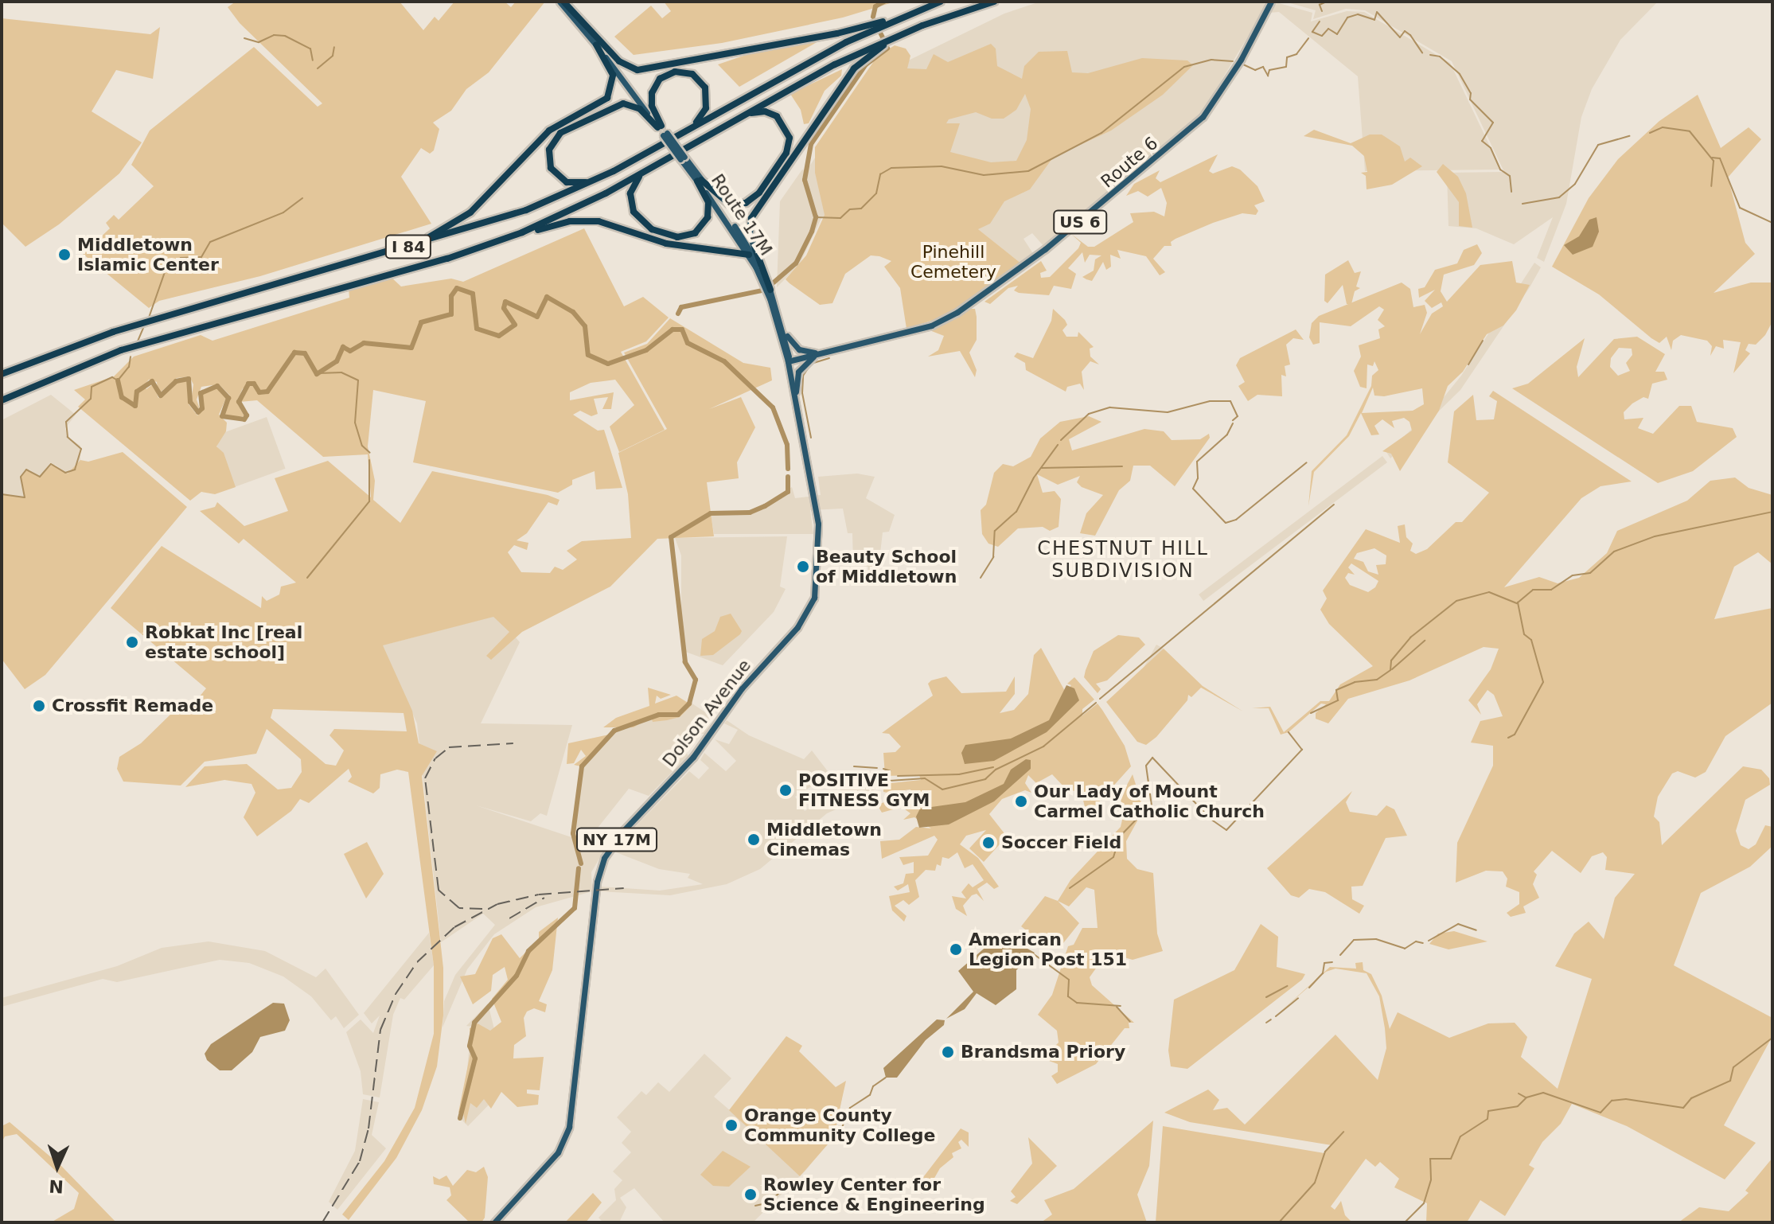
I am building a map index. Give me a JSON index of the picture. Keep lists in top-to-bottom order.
{
  "streets": {
    "highway": ["I 84"],
    "main road": [
      "Route 6",
      "Route 17M",
      "US 6",
      "Dolson Avenue",
      "NY 17M"
    ]
  },
  "crossings": [
    ["Route 6", "US 6"],
    ["Route 17M", "US 6"],
    ["Route 17M", "NY 17M"],
    ["US 6", "NY 17M"],
    ["Dolson Avenue", "NY 17M"]
  ],
  "districts": ["CHESTNUT HILL SUBDIVISION"],
  "parks": ["Pinehill Cemetery"],
  "places": [
    "Middletown Islamic Center",
    "Beauty School of Middletown",
    "Robkat Inc [real estate school]",
    "Crossfit Remade",
    "POSITIVE FITNESS GYM",
    "Our Lady of Mount Carmel Catholic Church",
    "Middletown Cinemas",
    "Soccer Field",
    "American Legion Post 151",
    "Brandsma Priory",
    "Orange County Community College",
    "Rowley Center for Science & Engineering"
  ],
  "north": "bottom"
}
